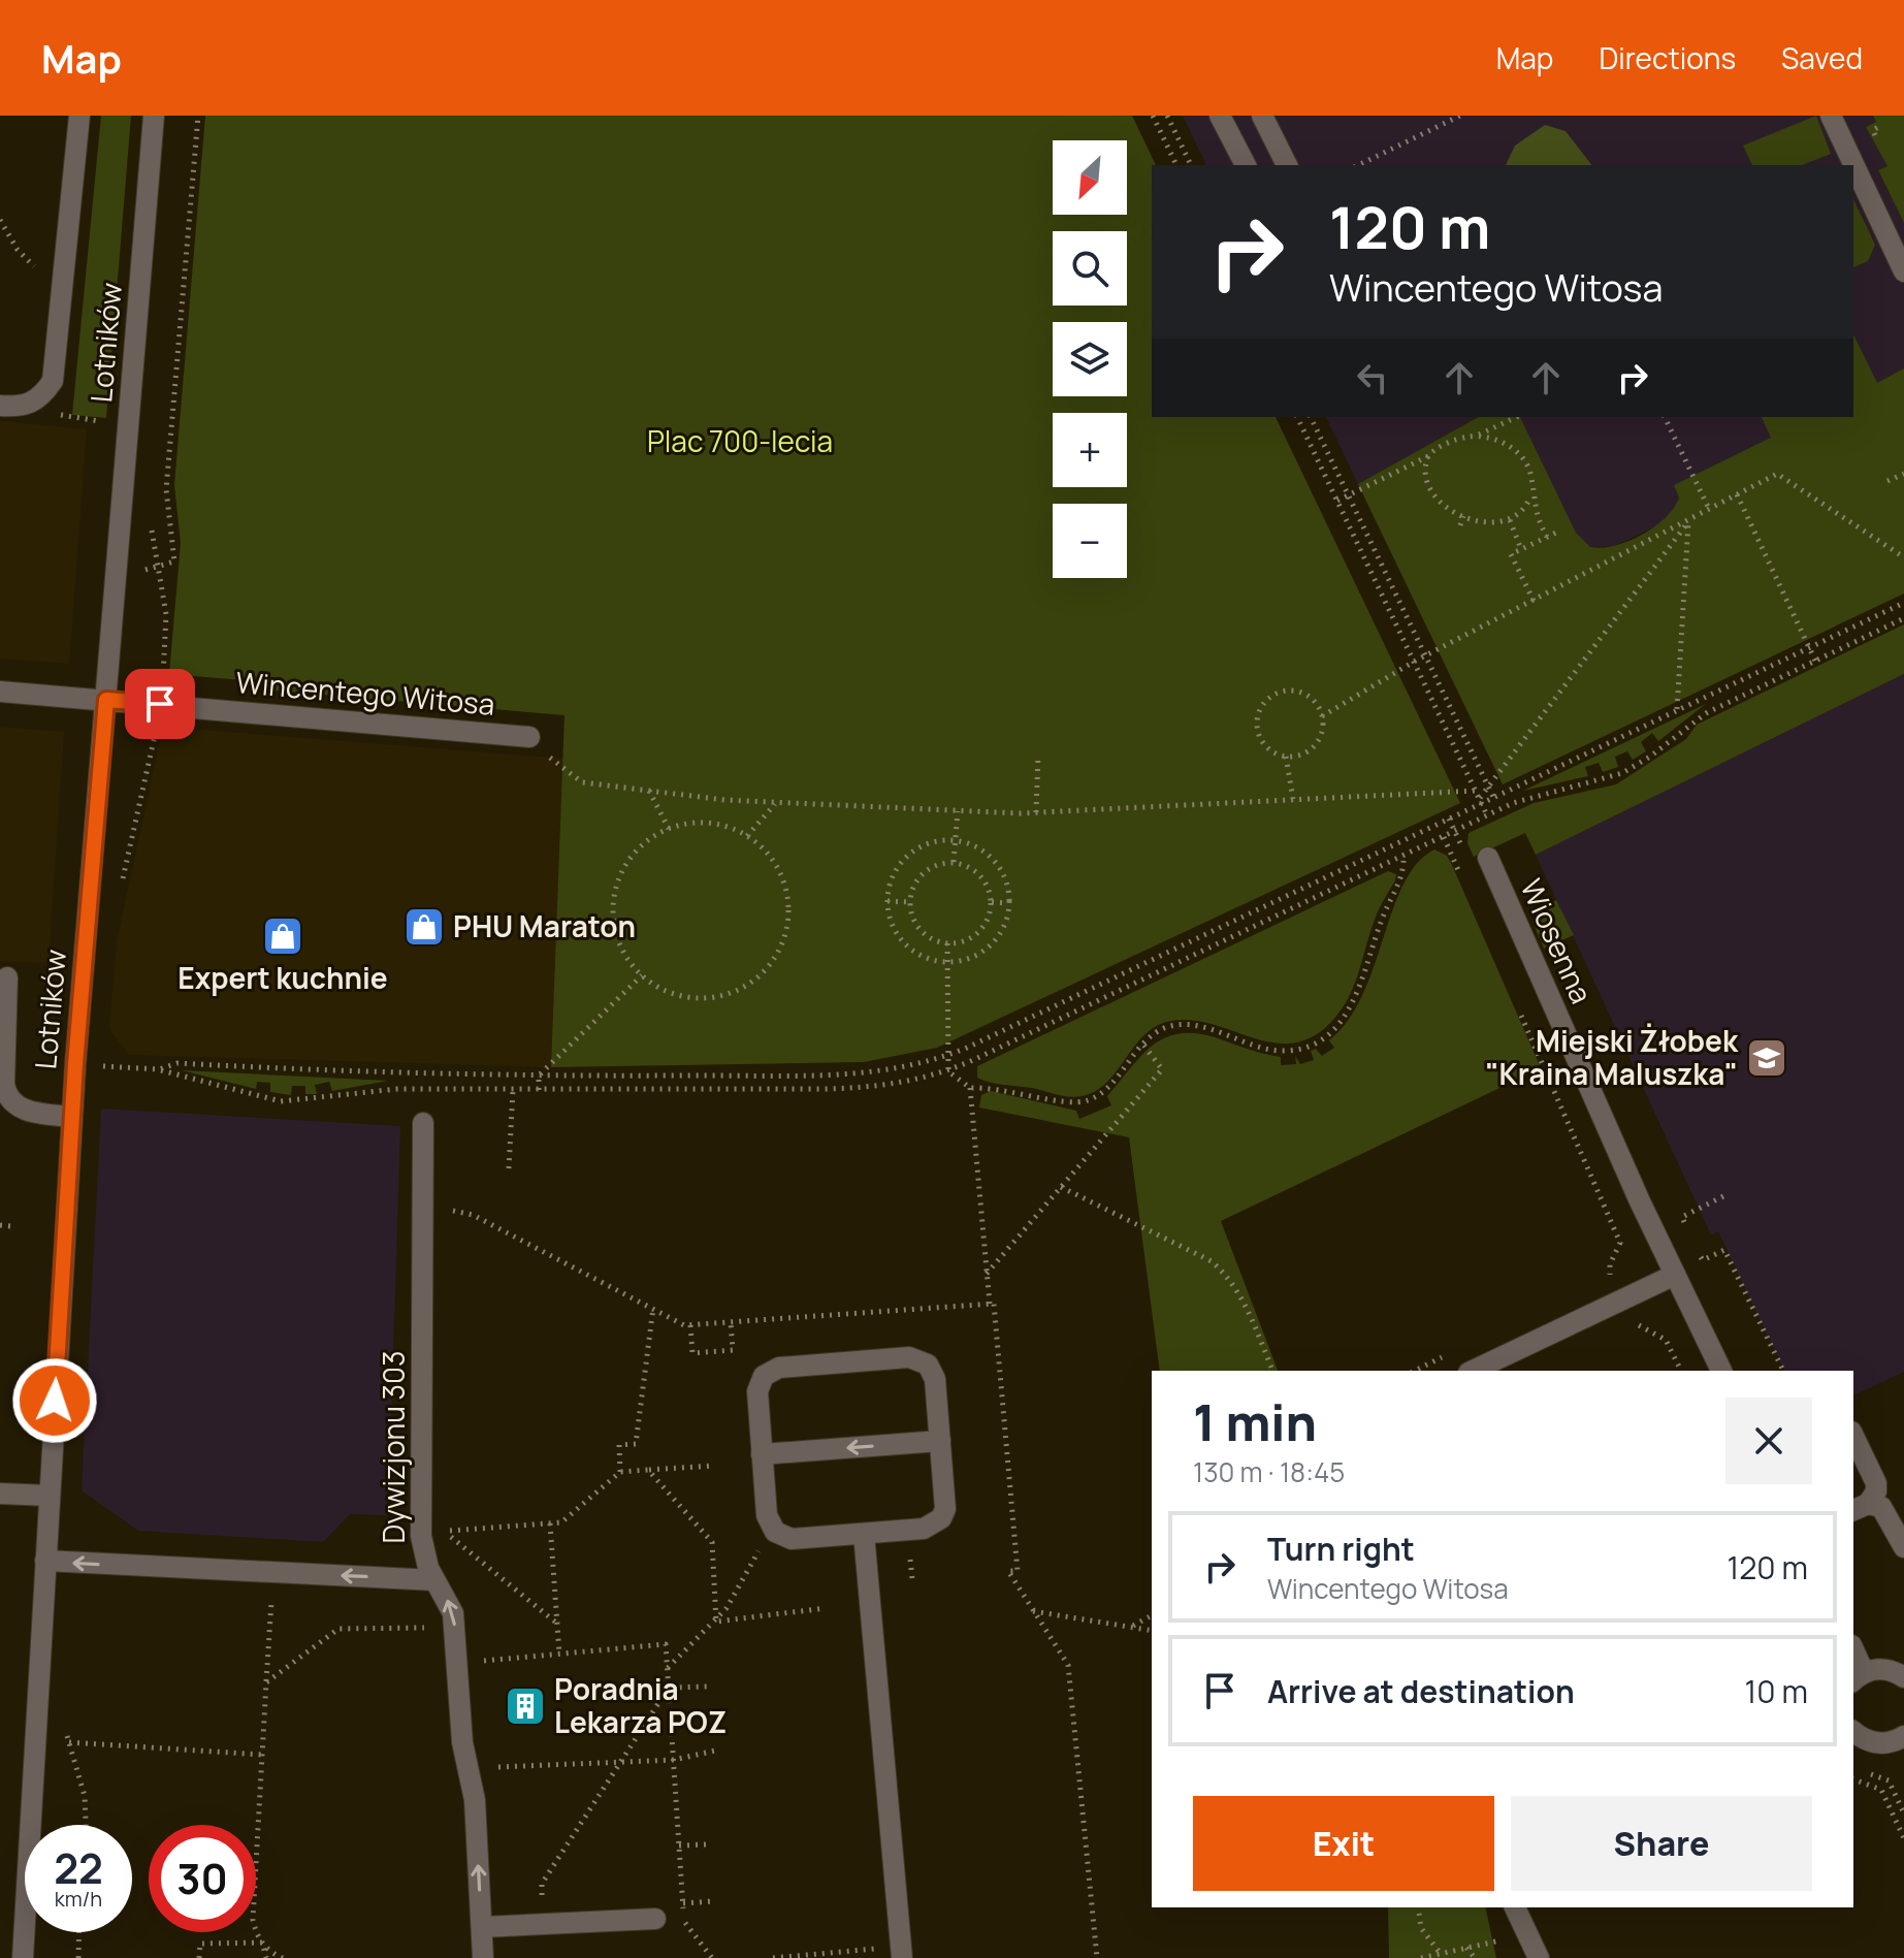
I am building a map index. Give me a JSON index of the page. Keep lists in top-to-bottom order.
{
  "streets": {
    "street": [
      "Lotników",
      "Wincentego Witosa",
      "Wiosenna",
      "Dywizjonu 303"
    ]
  },
  "crossings": [
    ["Lotników", "Wincentego Witosa"]
  ],
  "parks": ["Plac 700-lecia"],
  "places": {
    "shop": ["PHU Maraton", "Expert kuchnie"],
    "school or university": ["Miejski Żłobek \"Kraina Maluszka\""],
    "building": ["Poradnia Lekarza POZ"]
  },
  "north": "bottom left",
  "page": {
    "header": "Map",
    "nav": ["Map", "Directions", "Saved"],
    "map_buttons": ["+", "−"],
    "turn": ["120 m", "Wincentego Witosa"],
    "heading": ["1 min", "130 m · 18:45"],
    "list": [
      {
        "name": "Turn right",
        "note": "Wincentego Witosa",
        "value": "120 m"
      },
      {
        "name": "Arrive at destination",
        "value": "10 m"
      }
    ],
    "buttons": ["Exit", "Share"],
    "speed": "22 km/h",
    "limit": "30"
  }
}
